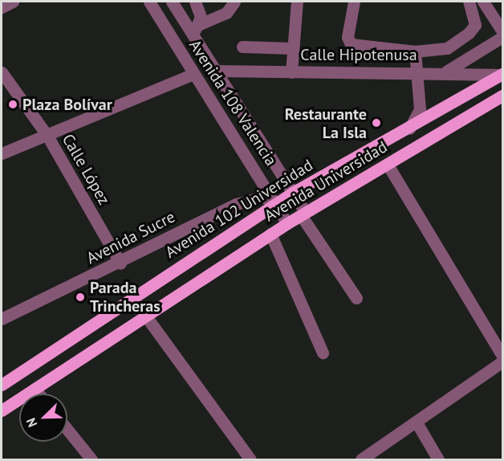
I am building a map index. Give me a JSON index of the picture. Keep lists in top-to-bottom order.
{
  "streets": {
    "main road": ["Avenida Universidad", "Avenida 102 Universidad"],
    "street": [
      "Calle Hipotenusa",
      "Avenida 108 Valencia",
      "Calle López",
      "Avenida Sucre"
    ]
  },
  "crossings": [
    ["Calle Hipotenusa", "Avenida 108 Valencia"],
    ["Calle Hipotenusa", "Avenida 102 Universidad"],
    ["Avenida 108 Valencia", "Avenida Universidad"],
    ["Avenida 108 Valencia", "Avenida 102 Universidad"],
    ["Avenida 108 Valencia", "Avenida Sucre"],
    ["Calle López", "Avenida Sucre"],
    ["Avenida 102 Universidad", "Avenida Sucre"]
  ],
  "places": ["Plaza Bolívar", "Restaurante La Isla", "Parada Trincheras"],
  "north": "bottom left"
}
